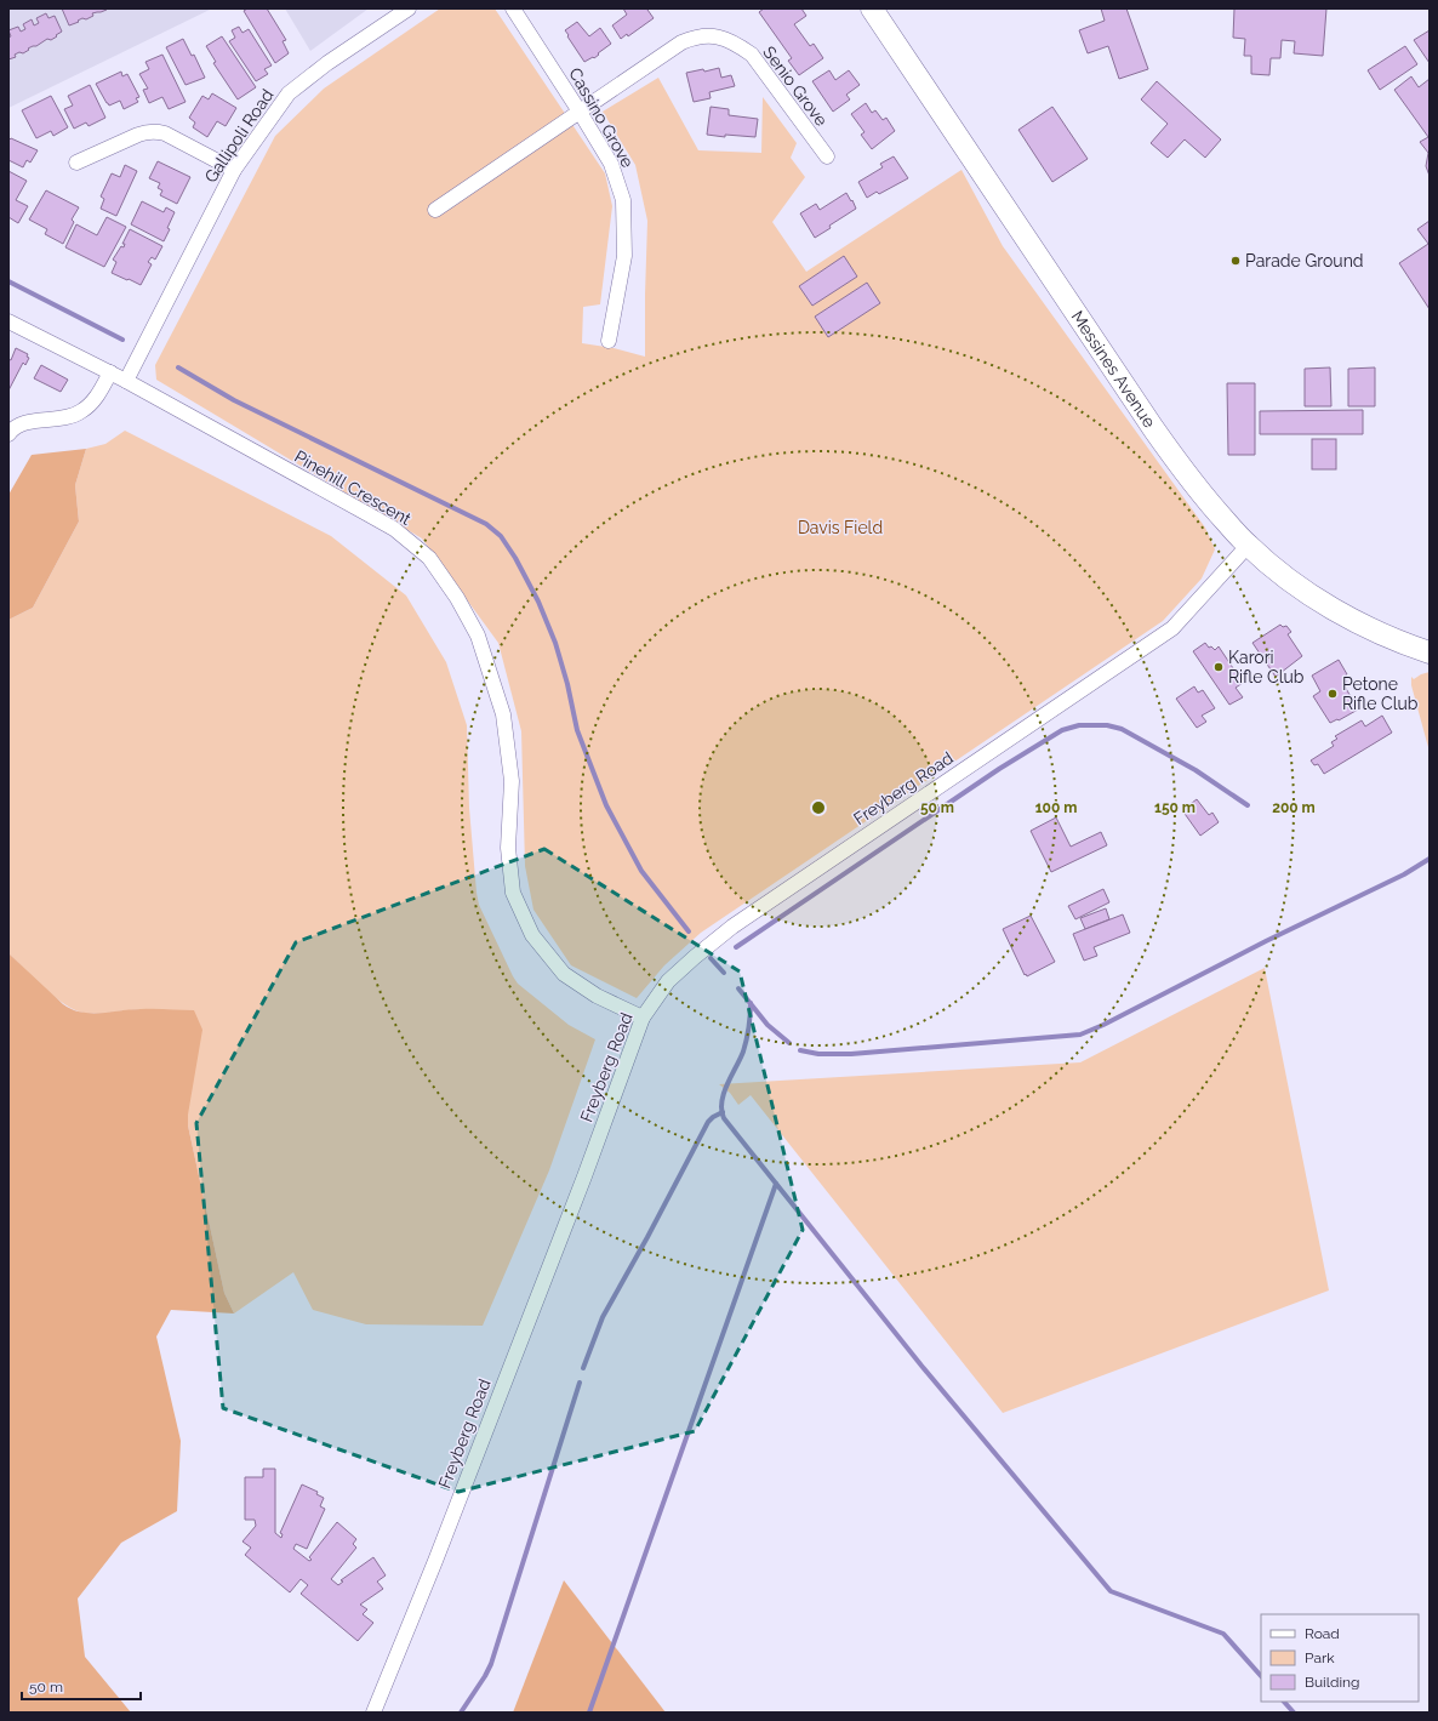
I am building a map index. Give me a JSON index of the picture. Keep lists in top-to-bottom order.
{
  "streets": {
    "street": [
      "Senio Grove",
      "Cassino Grove",
      "Gallipoli Road",
      "Messines Avenue",
      "Pinehill Crescent",
      "Freyberg Road"
    ]
  },
  "crossings": [
    ["Senio Grove", "Cassino Grove"],
    ["Gallipoli Road", "Pinehill Crescent"],
    ["Messines Avenue", "Freyberg Road"],
    ["Pinehill Crescent", "Freyberg Road"]
  ],
  "parks": ["Davis Field"],
  "places": ["Parade Ground", "Karori Rifle Club", "Petone Rifle Club"],
  "legend": ["Road", "Park", "Building"],
  "scale_bar": "50 m",
  "rings": [
    "50 m",
    "100 m",
    "150 m",
    "200 m"
  ]
}
